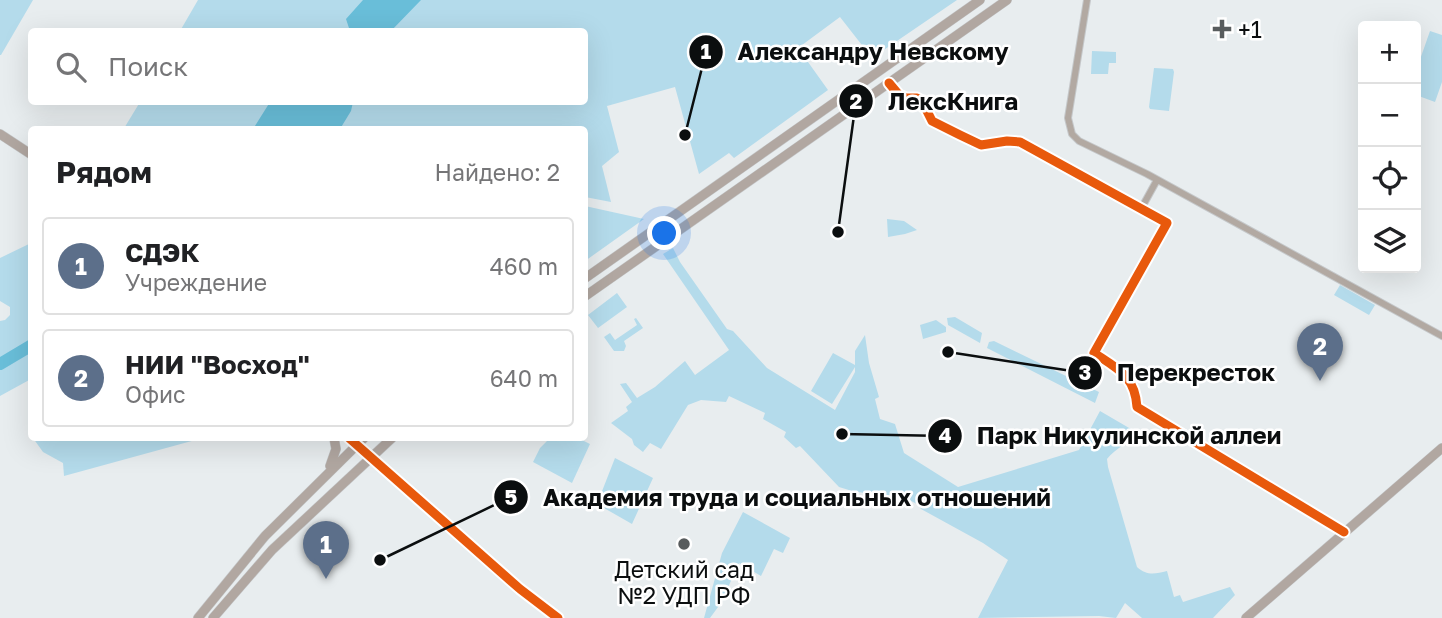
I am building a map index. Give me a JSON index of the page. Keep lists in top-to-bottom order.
{
  "places": {
    "health": ["+1"],
    "other": [
      "Александру Невскому",
      "ЛексКнига",
      "Перекресток",
      "Парк Никулинской аллеи",
      "Детский сад №2 УДП РФ",
      "Академия труда и социальных отношений"
    ]
  },
  "page": {
    "map_buttons": ["+", "−"],
    "search": "Поиск",
    "heading": ["Рядом", "Найдено: 2"],
    "list": [
      {
        "mark": "1",
        "name": "СДЭК",
        "note": "Учреждение",
        "value": "460 m"
      },
      {
        "mark": "2",
        "name": "НИИ \"Восход\"",
        "note": "Офис",
        "value": "640 m"
      }
    ],
    "pins": ["2", "1"]
  }
}
